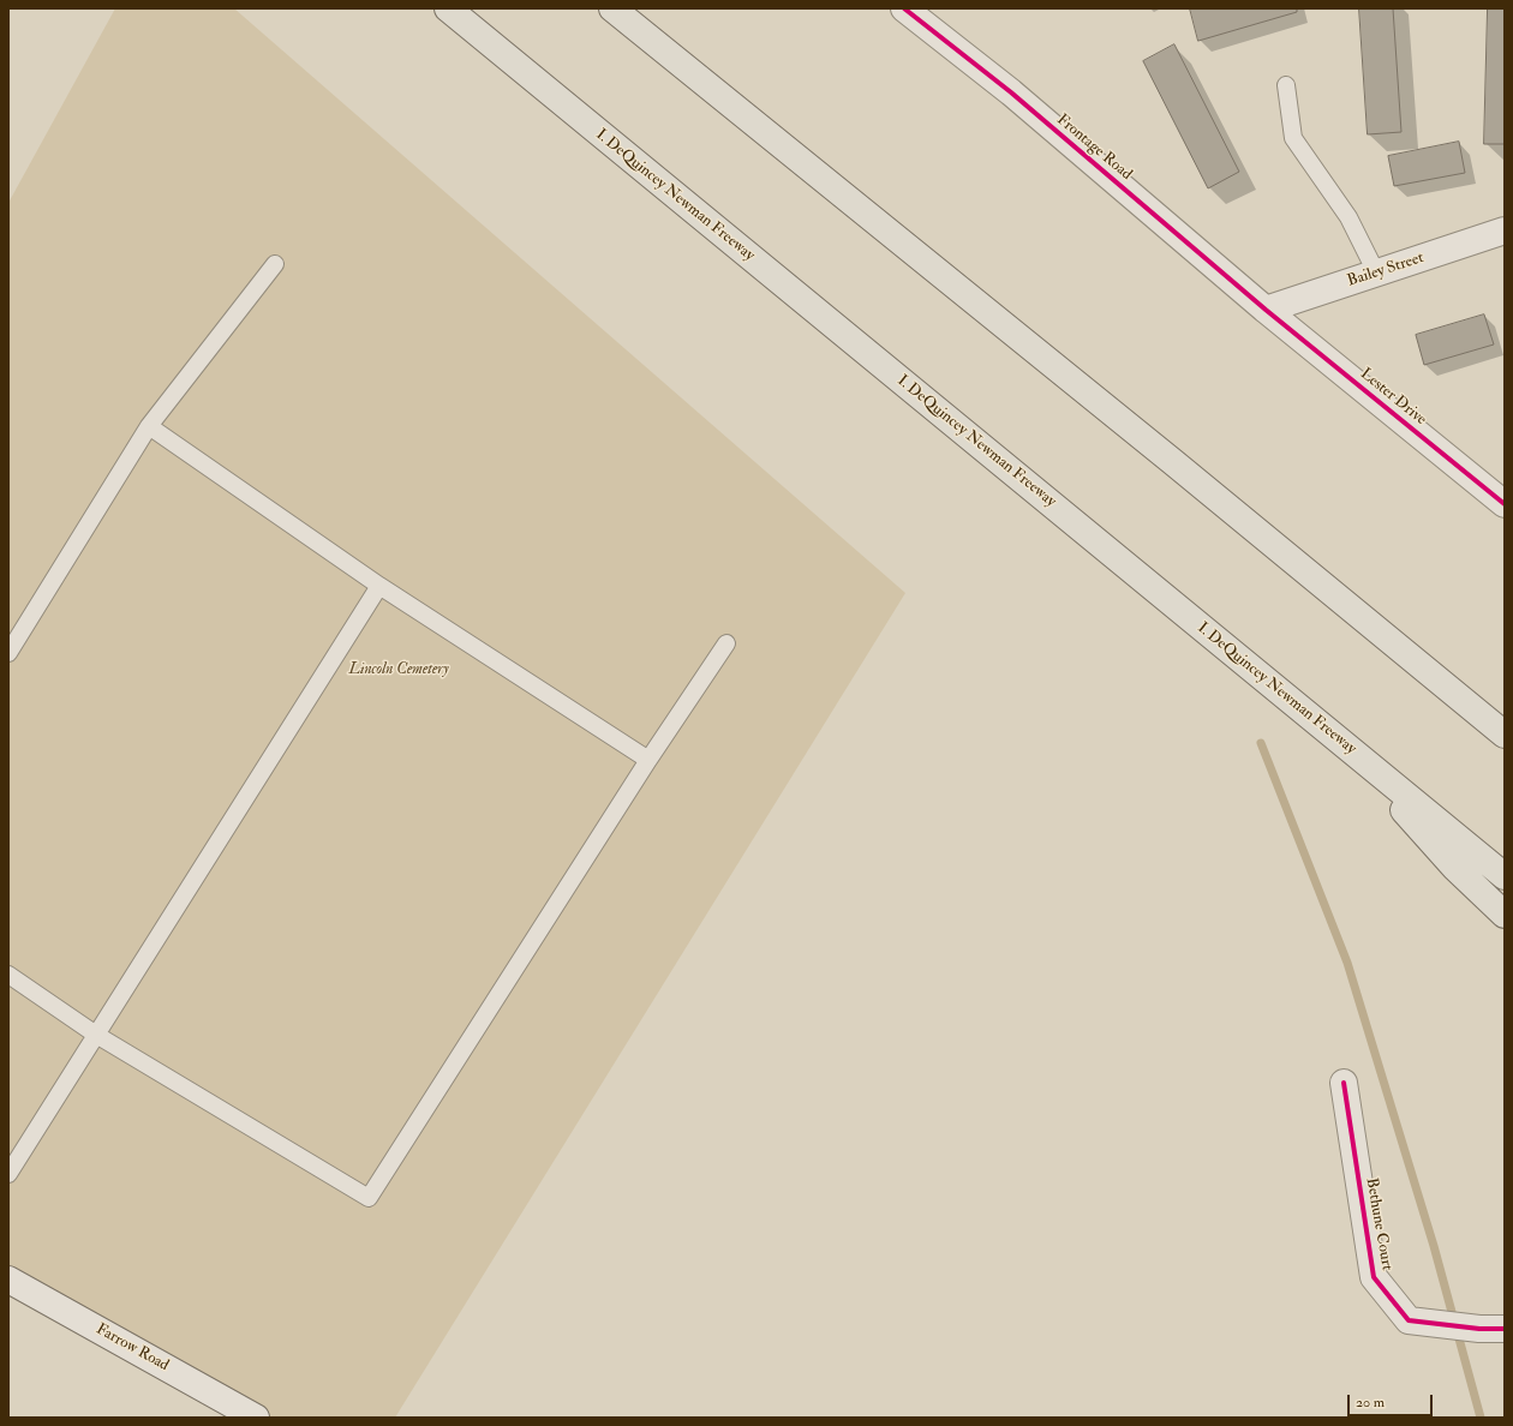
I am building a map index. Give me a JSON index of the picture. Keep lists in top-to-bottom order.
{
  "streets": {
    "highway": ["I. DeQuincey Newman Freeway"],
    "street": [
      "Frontage Road",
      "Bailey Street",
      "Lester Drive",
      "Bethune Court",
      "Farrow Road"
    ]
  },
  "crossings": [
    ["Frontage Road", "Bailey Street"],
    ["Frontage Road", "Lester Drive"],
    ["Bailey Street", "Lester Drive"]
  ],
  "parks": ["Lincoln Cemetery"],
  "scale_bar": "20 m"
}
